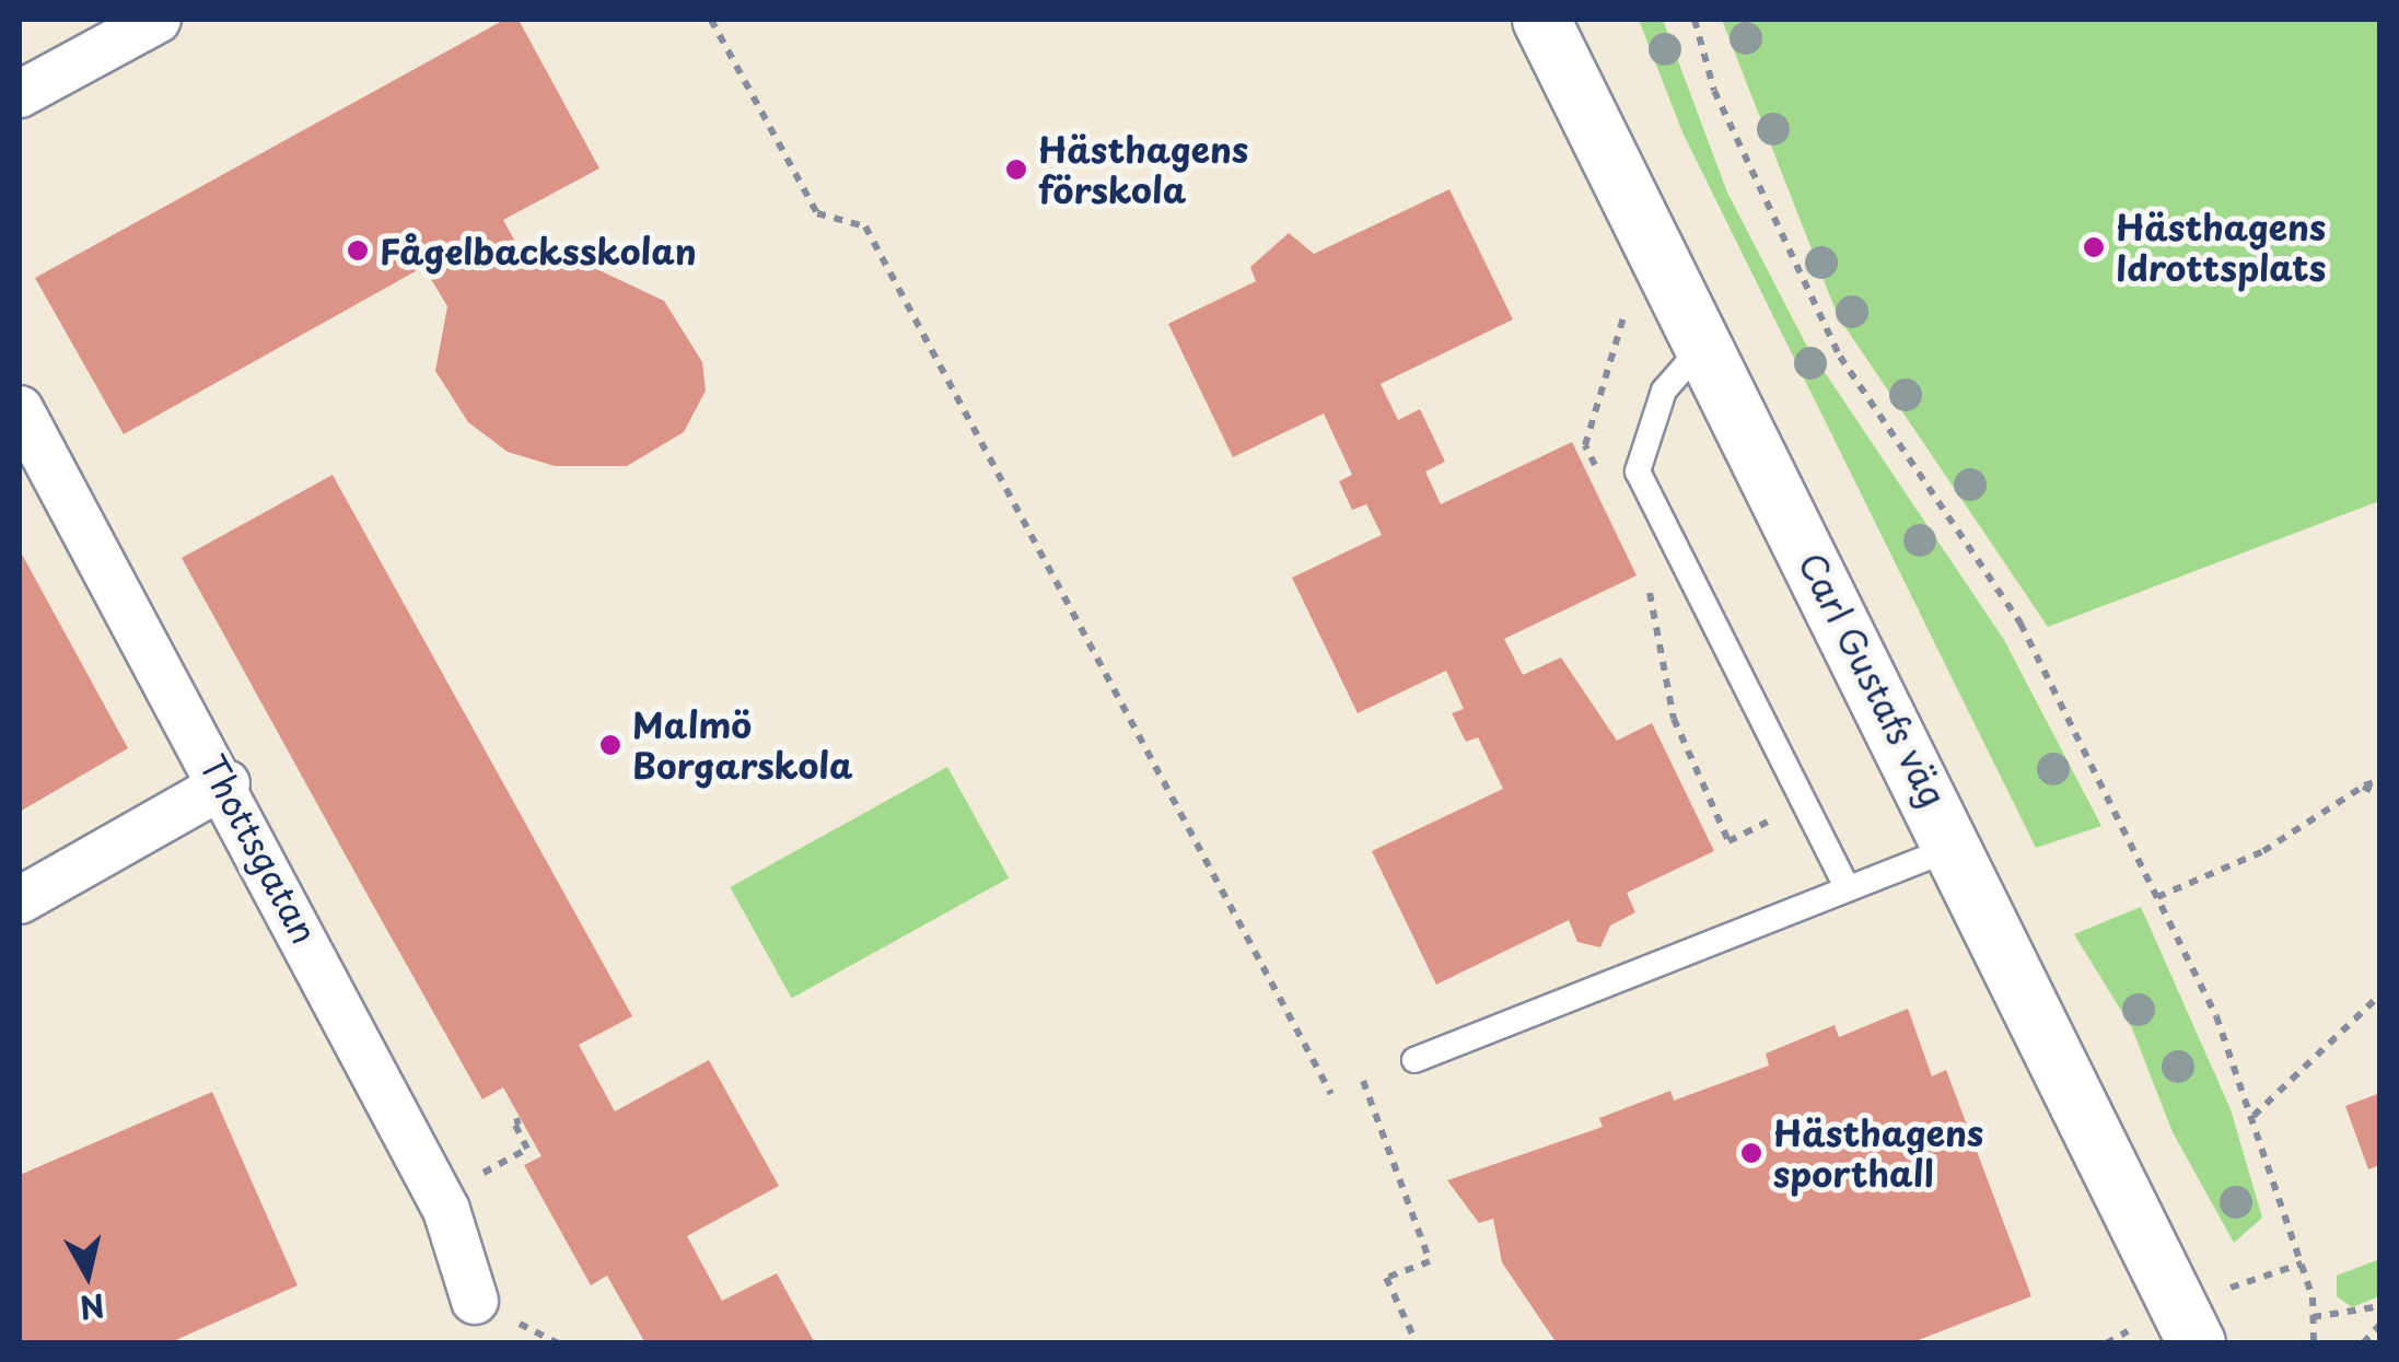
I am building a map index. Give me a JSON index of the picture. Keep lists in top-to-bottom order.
{
  "streets": {
    "street": ["Carl Gustafs väg", "Thottsgatan"]
  },
  "places": [
    "Hästhagens förskola",
    "Hästhagens Idrottsplats",
    "Fågelbacksskolan",
    "Malmö Borgarskola",
    "Hästhagens sporthall"
  ],
  "north": "bottom"
}
